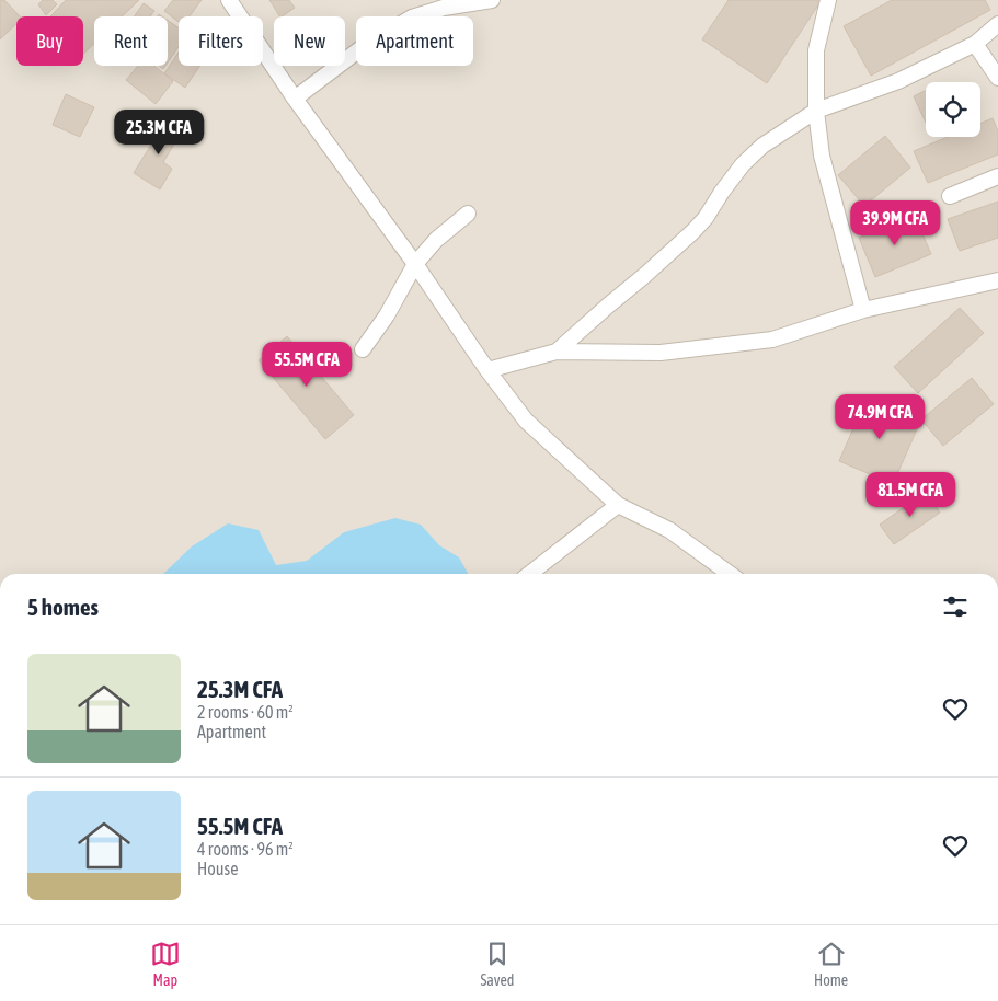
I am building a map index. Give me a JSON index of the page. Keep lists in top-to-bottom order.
{
  "page": {
    "chip": [
      "Buy",
      "Rent",
      "Filters",
      "New",
      "Apartment"
    ],
    "price": [
      "25.3M CFA",
      "39.9M CFA",
      "55.5M CFA",
      "74.9M CFA",
      "81.5M CFA"
    ],
    "heading": "5 homes",
    "list": [
      {
        "name": "25.3M CFA",
        "note": "2 rooms · 60 m² · Apartment"
      },
      {
        "name": "55.5M CFA",
        "note": "4 rooms · 96 m² · House"
      }
    ],
    "tabs": ["Map", "Saved", "Home"]
  }
}
